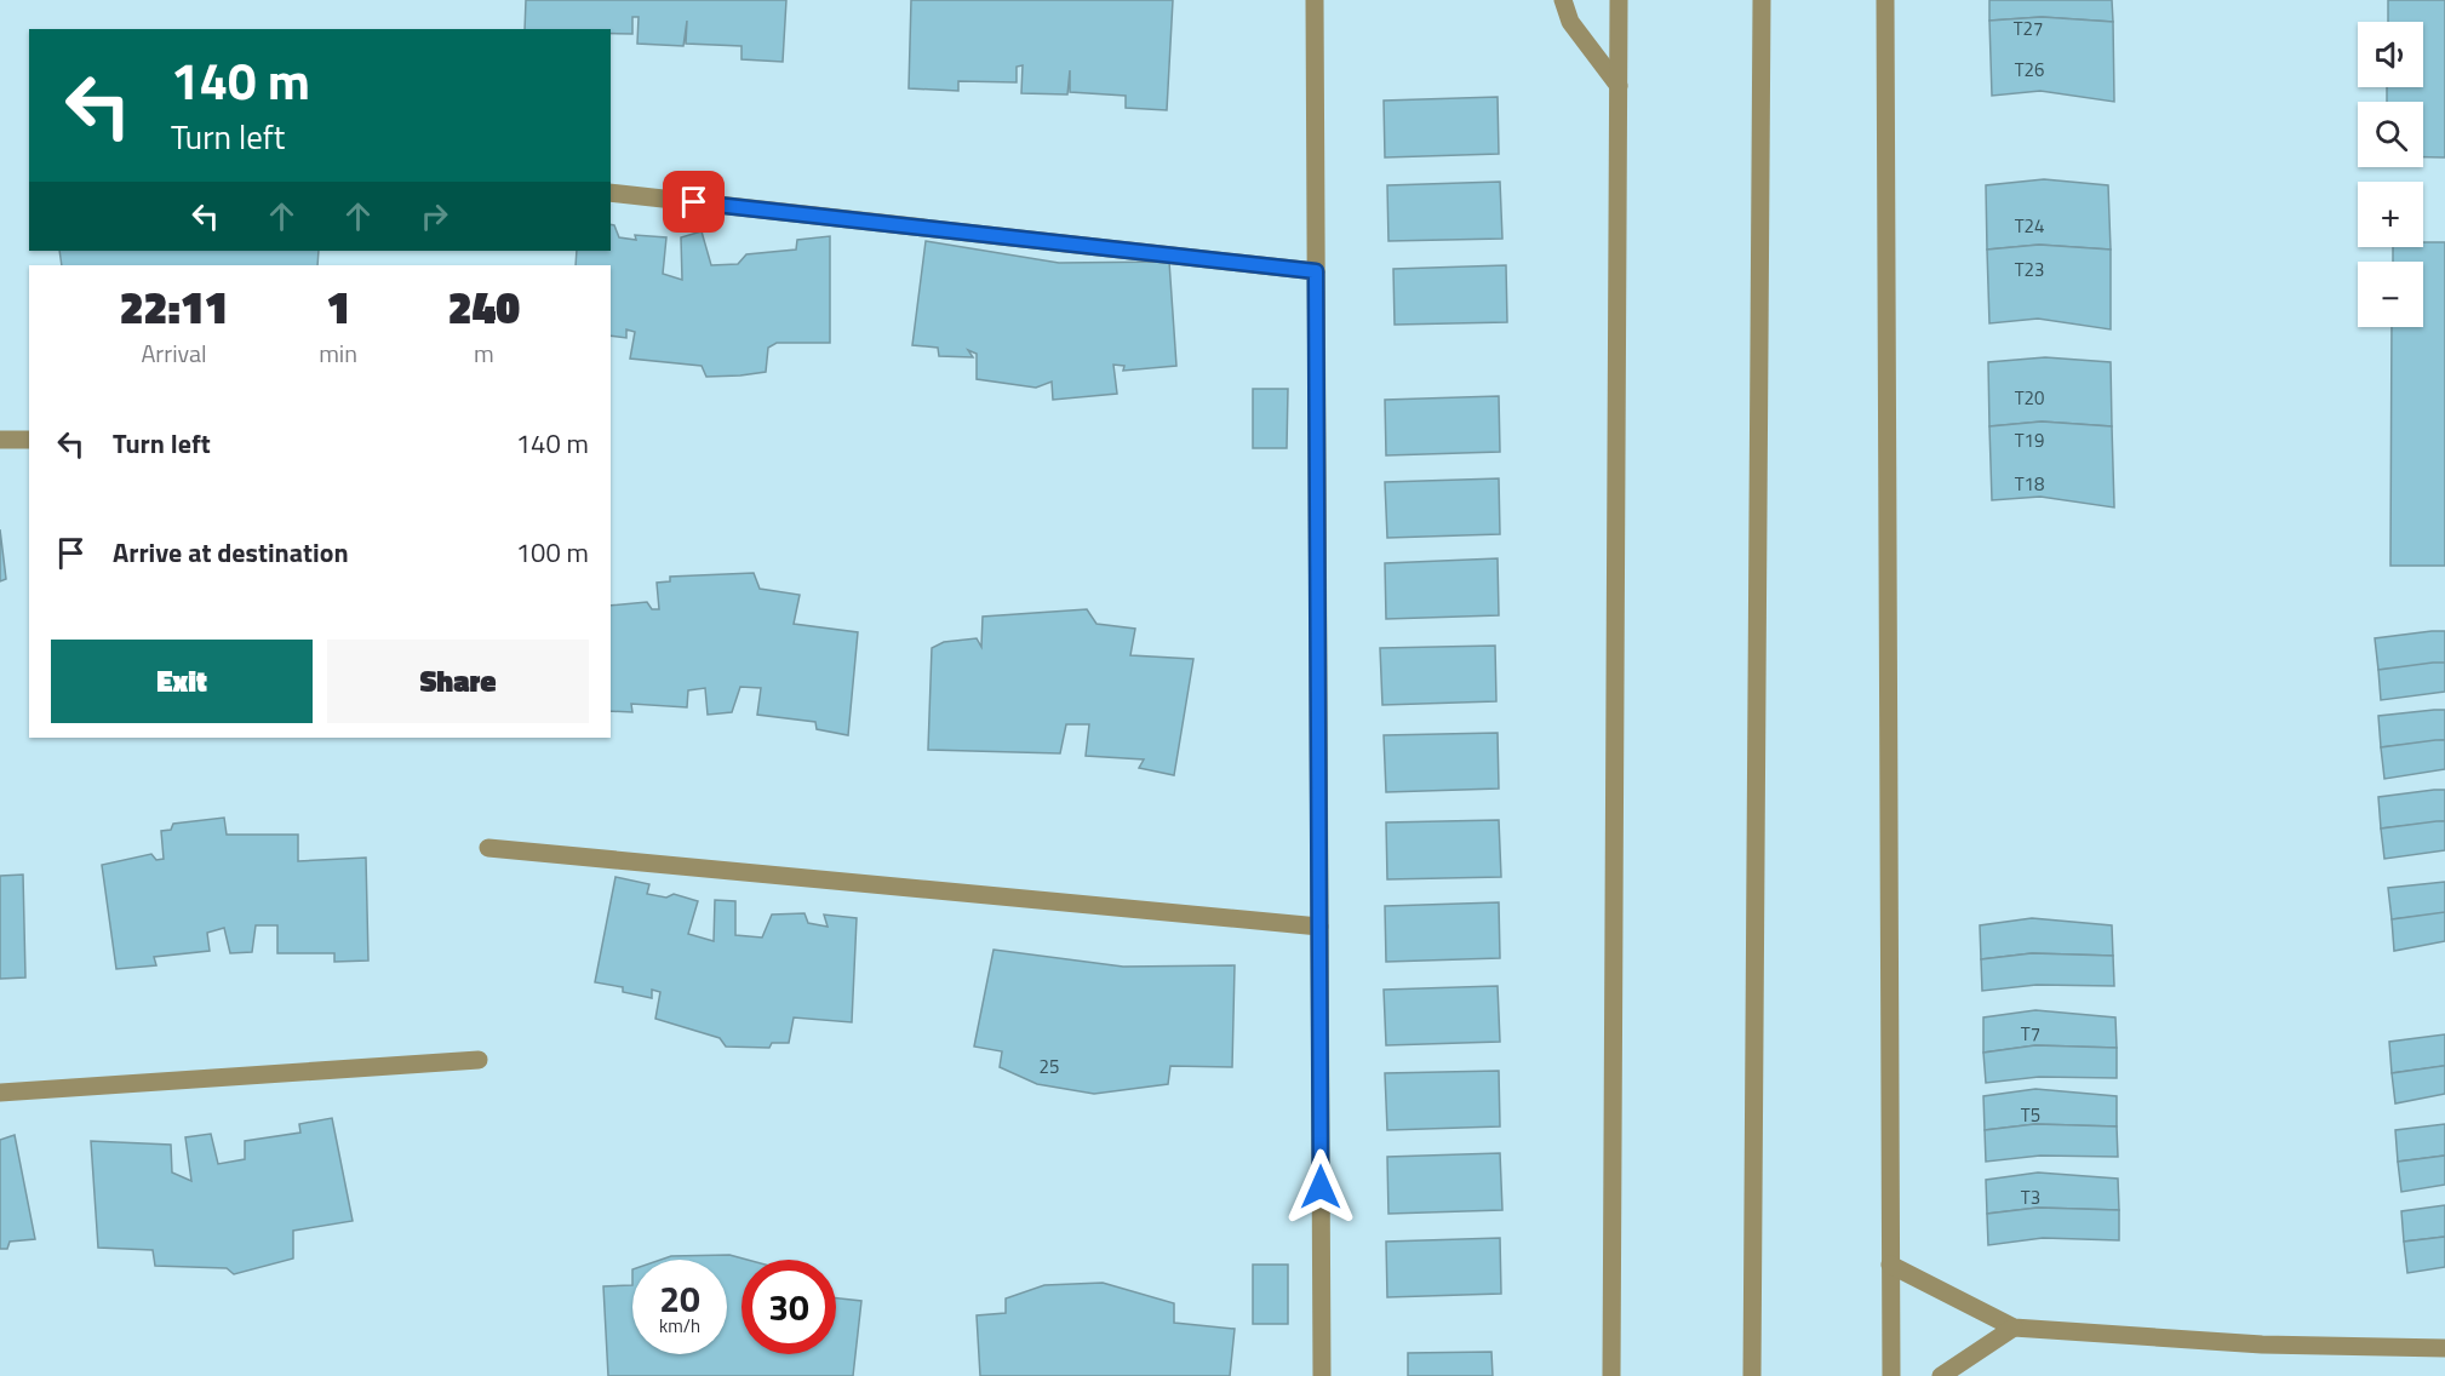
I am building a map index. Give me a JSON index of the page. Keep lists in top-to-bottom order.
{
  "house_numbers": [
    "T27",
    "T26",
    "T24",
    "T23",
    "T20",
    "T19",
    "T18",
    "T7",
    "25",
    "T5",
    "T3"
  ],
  "page": {
    "map_buttons": ["+", "−"],
    "turn": ["140 m", "Turn left"],
    "eta": [
      "22:11",
      "Arrival",
      "1",
      "min",
      "240",
      "m"
    ],
    "list": [
      {
        "name": "Turn left",
        "value": "140 m"
      },
      {
        "name": "Arrive at destination",
        "value": "100 m"
      }
    ],
    "buttons": ["Exit", "Share"],
    "speed": "20 km/h",
    "limit": "30"
  }
}
